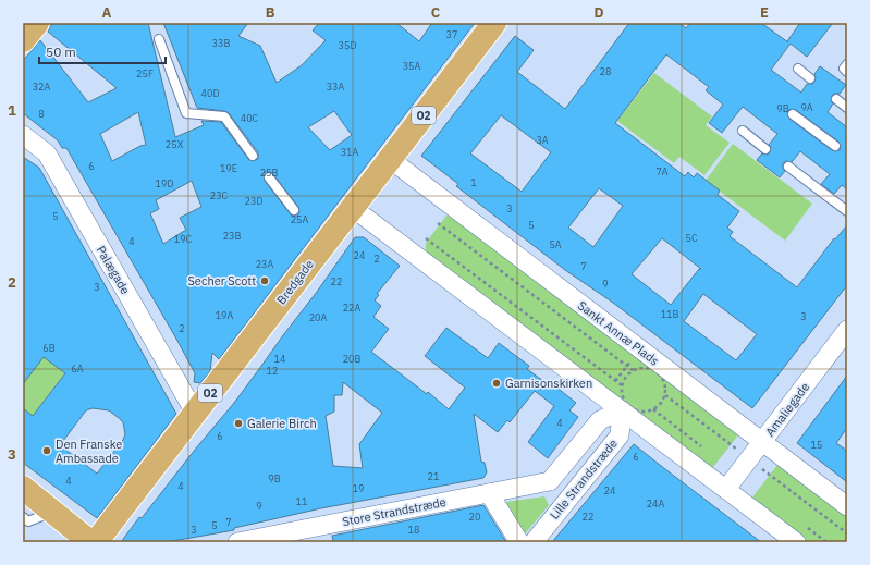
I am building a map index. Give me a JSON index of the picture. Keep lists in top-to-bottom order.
{
  "streets": {
    "main road": ["O2", "Bredgade"],
    "street": [
      "Palægade",
      "Sankt Annæ Plads",
      "Amaliegade",
      "Lille Strandstræde",
      "Store Strandstræde"
    ]
  },
  "crossings": [
    ["Palægade", "Bredgade"],
    ["Bredgade", "Sankt Annæ Plads"],
    ["Sankt Annæ Plads", "Amaliegade"]
  ],
  "places": [
    "Secher Scott",
    "Garnisonskirken",
    "Galerie Birch",
    "Den Franske Ambassade"
  ],
  "house_numbers": [
    "37",
    "33B",
    "35D",
    "35A",
    "28",
    "25F",
    "32A",
    "33A",
    "40D",
    "9A",
    "9B",
    "8",
    "40C",
    "3A",
    "25X",
    "31A",
    "6",
    "19E",
    "7A",
    "25B",
    "1",
    "19D",
    "23C",
    "23D",
    "3",
    "5",
    "25A",
    "5",
    "23B",
    "5C",
    "19C",
    "4",
    "5A",
    "24",
    "2",
    "23A",
    "7",
    "22",
    "9",
    "3",
    "22A",
    "11B",
    "19A",
    "3",
    "20A",
    "2",
    "6B",
    "14",
    "20B",
    "6A",
    "12",
    "4",
    "6",
    "15",
    "6",
    "21",
    "9B",
    "4",
    "4",
    "19",
    "24",
    "11",
    "24A",
    "9",
    "20",
    "22",
    "7",
    "5",
    "3",
    "18"
  ],
  "scale_bar": "50 m",
  "grid": {
    "columns": [
      "A",
      "B",
      "C",
      "D",
      "E"
    ],
    "rows": ["1", "2", "3"]
  }
}
